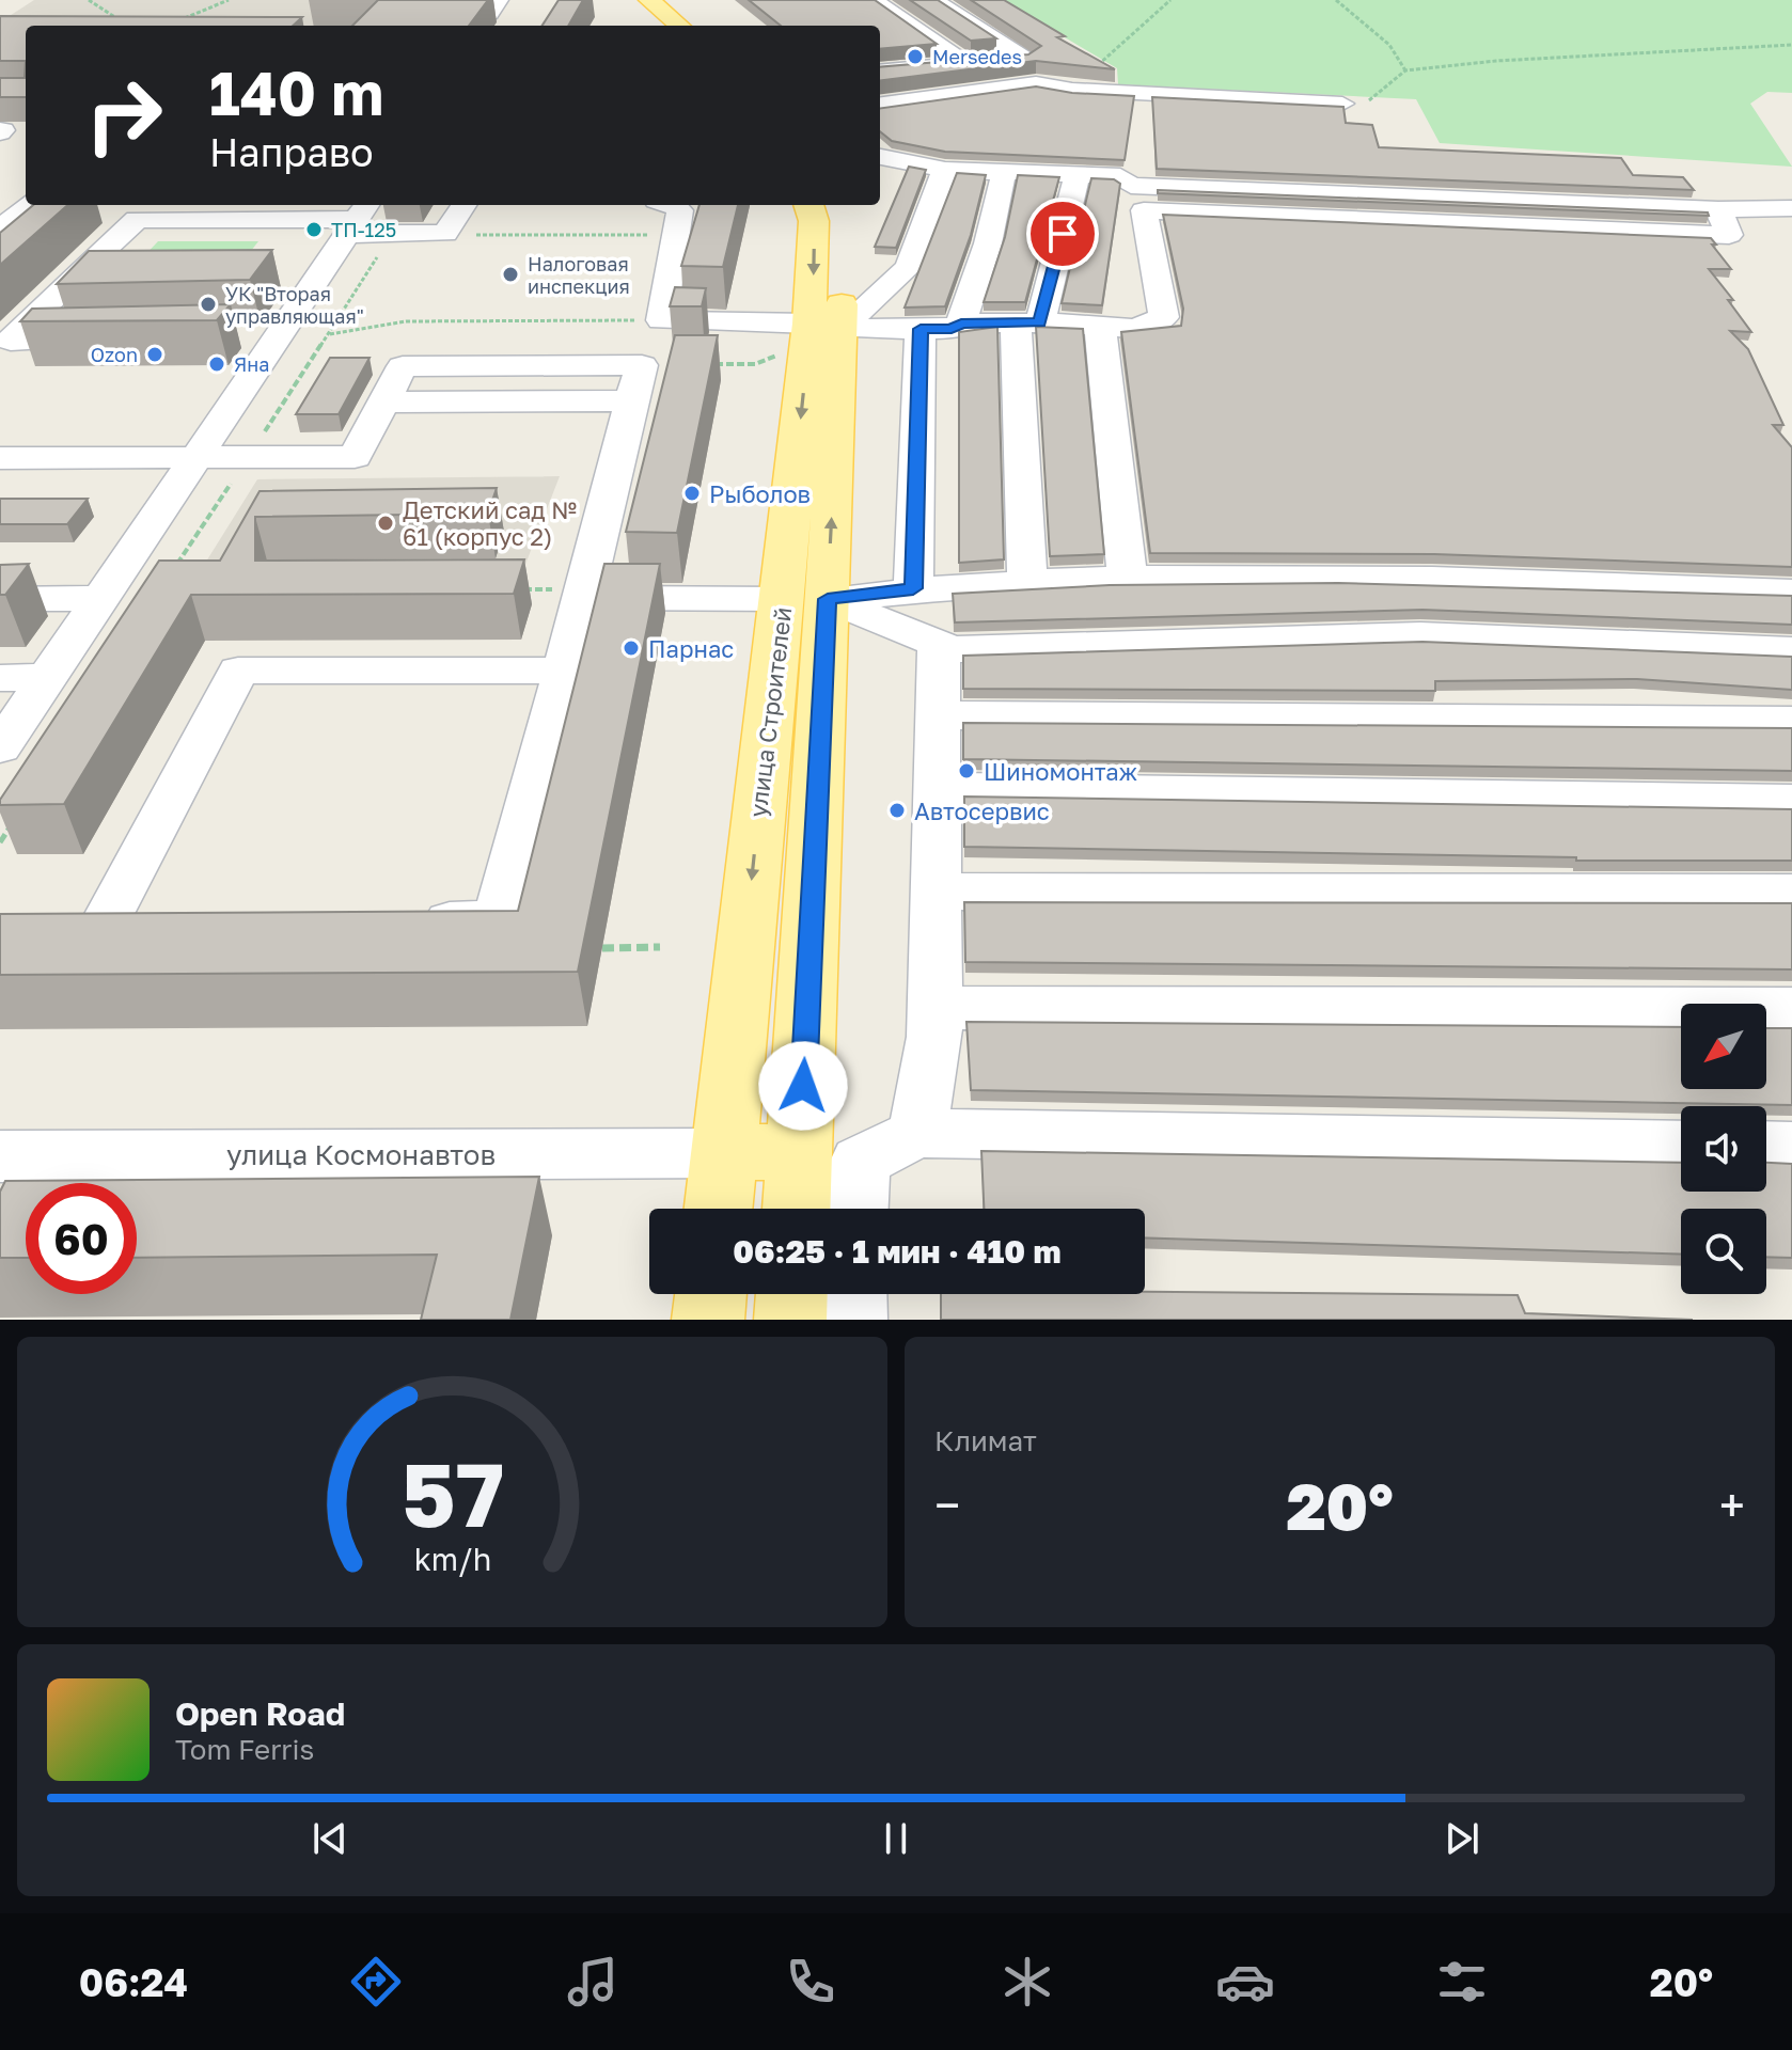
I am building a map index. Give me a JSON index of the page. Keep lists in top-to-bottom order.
{
  "streets": {
    "main road": ["улица Строителей"],
    "street": ["улица Космонавтов"]
  },
  "crossings": [
    ["улица Строителей", "улица Космонавтов"]
  ],
  "places": [
    "Mersedes",
    "ТП-125",
    "Налоговая инспекция",
    "УК \"Вторая управляющая\"",
    "Ozon",
    "Яна",
    "Рыболов",
    "Детский сад № 61 (корпус 2)",
    "Парнас",
    "Шиномонтаж",
    "Автосервис"
  ],
  "north": "bottom left",
  "page": {
    "turn": ["140 m", "Направо"],
    "limit": "60",
    "trip": "06:25 · 1 мин · 410 m",
    "tile": "Климат",
    "heat": ["−", "20°", "+"],
    "song": ["Open Road", "Tom Ferris"],
    "tabs": ["06:24", "20°"],
    "gauge": ["57", "km/h"]
  }
}
